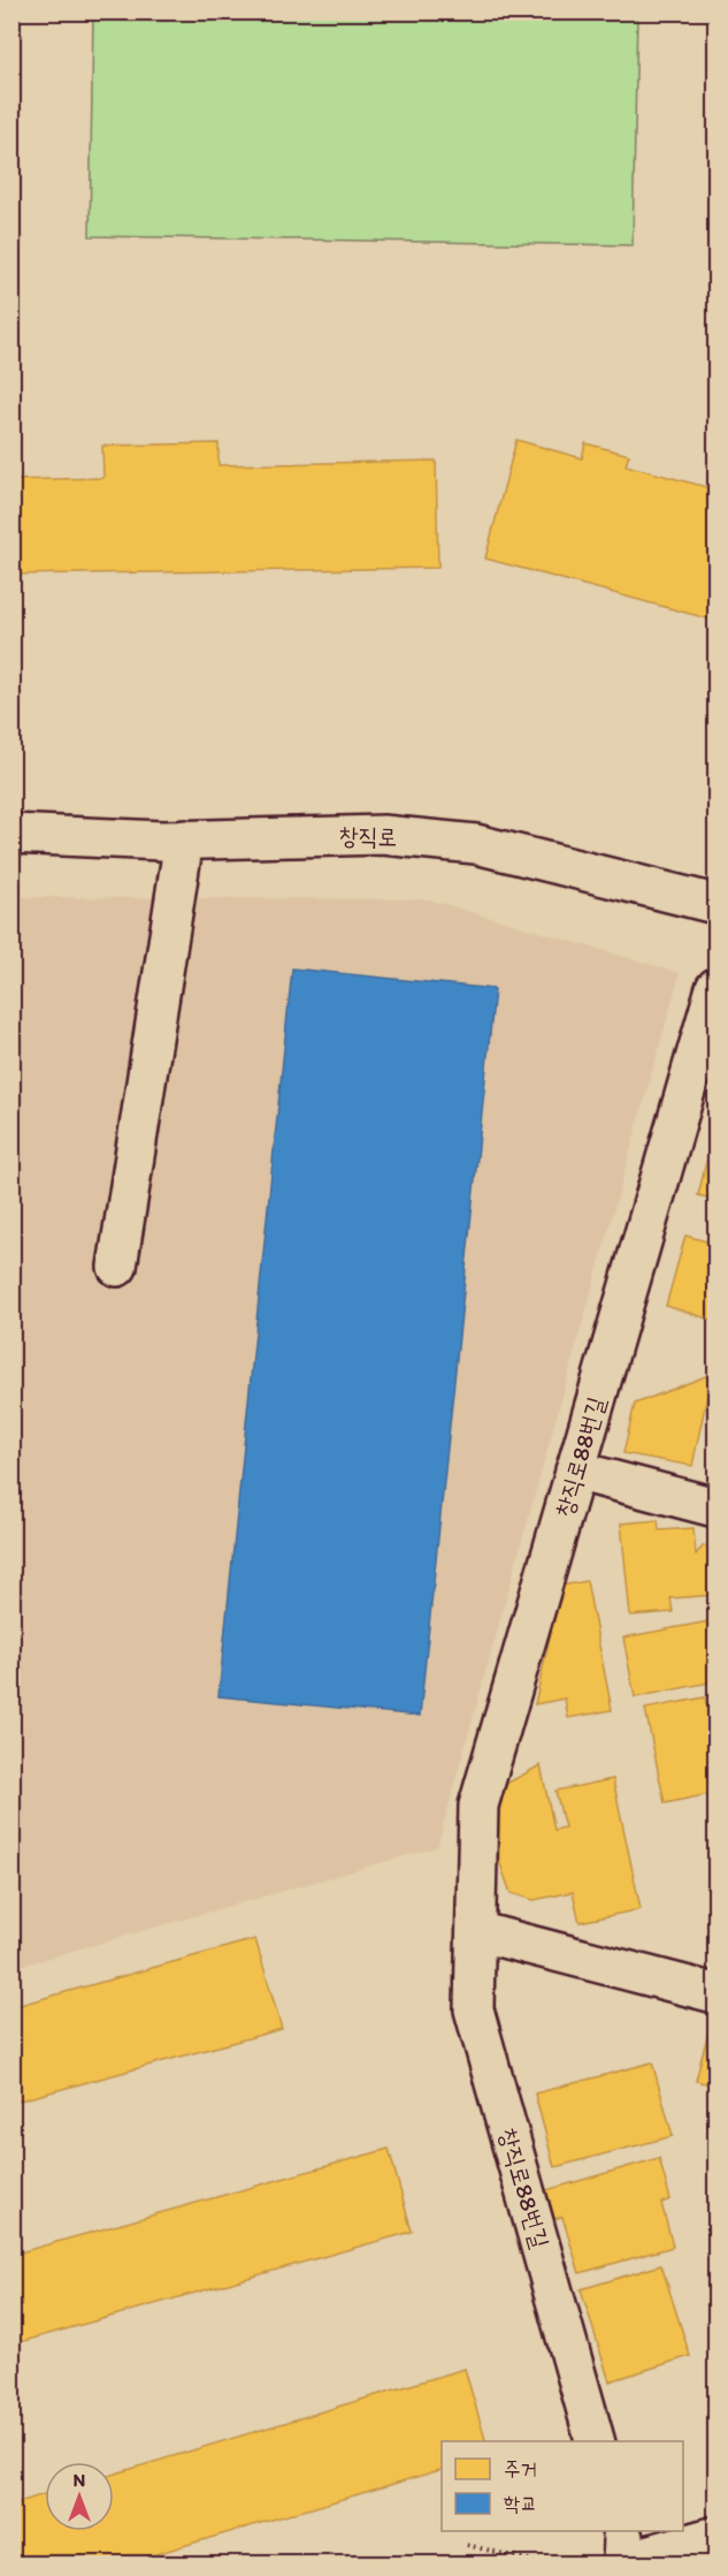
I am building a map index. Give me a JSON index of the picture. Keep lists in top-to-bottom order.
{
  "streets": {
    "street": ["창직로", "창직로88번길"]
  },
  "legend": ["주거", "학교"],
  "north": "top"
}
